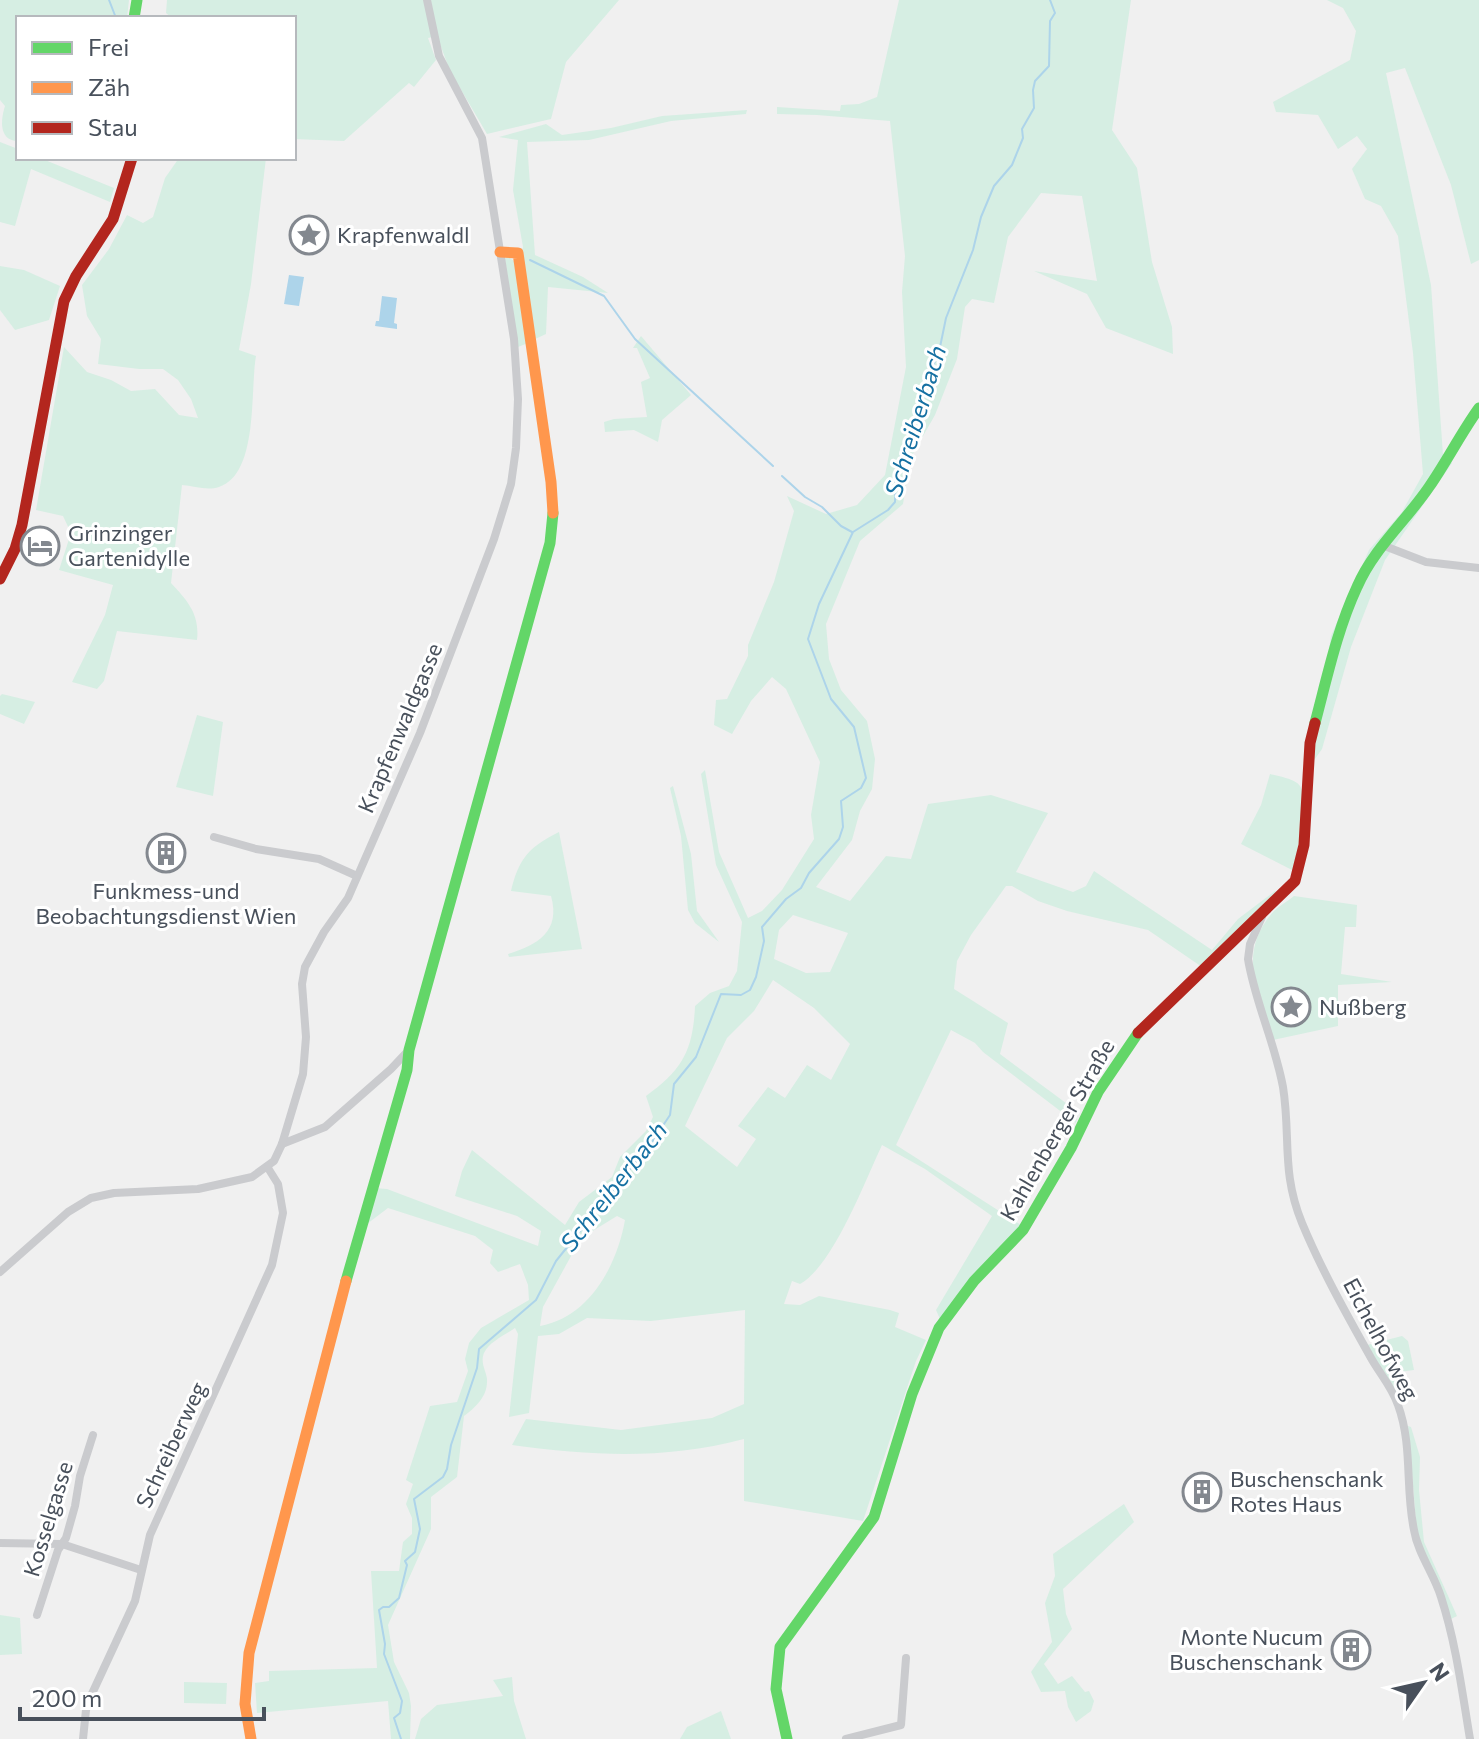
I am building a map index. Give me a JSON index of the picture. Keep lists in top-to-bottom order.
{
  "streets": {
    "street": [
      "Krapfenwaldgasse",
      "Kahlenberger Straße",
      "Eichelhofweg",
      "Schreiberweg",
      "Kosselgasse"
    ]
  },
  "crossings": [
    ["Krapfenwaldgasse", "Schreiberweg"]
  ],
  "water": ["Schreiberbach"],
  "places": {
    "place": ["Krapfenwaldl", "Nußberg"],
    "hotel": ["Grinzinger Gartenidylle"],
    "building": ["Funkmess-und Beobachtungsdienst Wien", "Buschenschank Rotes Haus", "Monte Nucum Buschenschank"]
  },
  "legend": ["Frei", "Zäh", "Stau"],
  "scale_bar": "200 m",
  "north": "top right"
}
